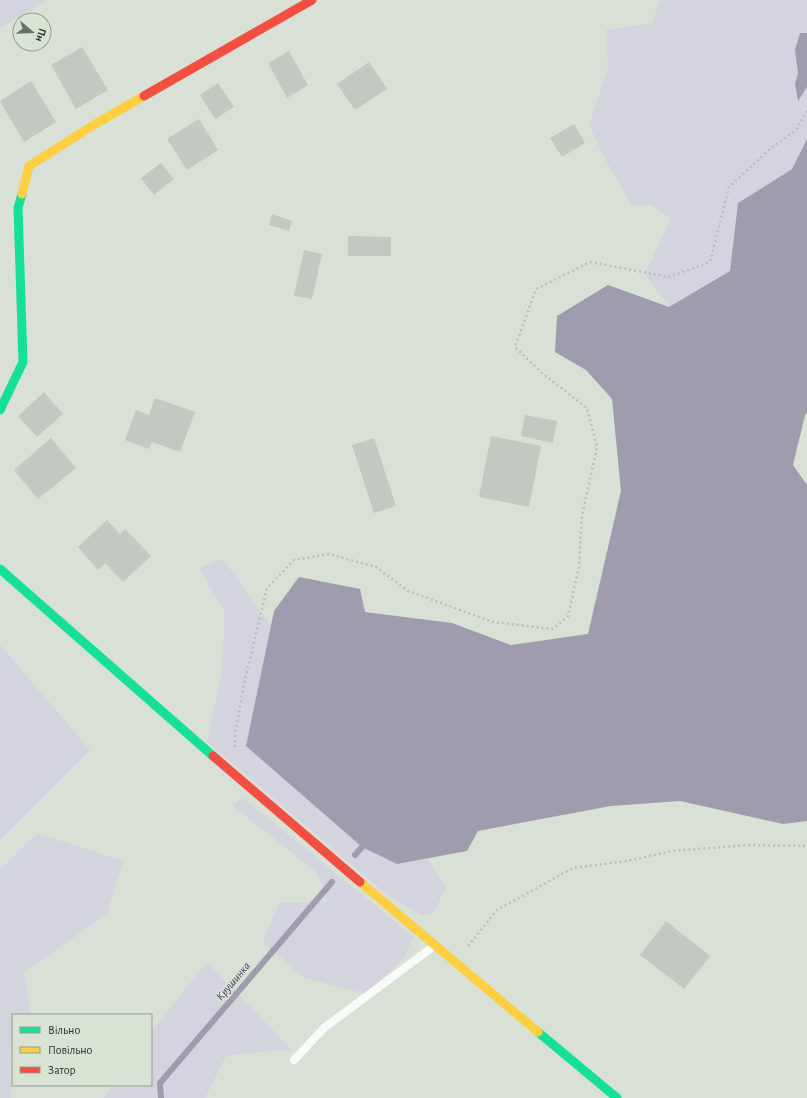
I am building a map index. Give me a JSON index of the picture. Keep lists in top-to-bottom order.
{
  "water": ["Крушинка"],
  "legend": ["Вільно", "Повільно", "Затор"],
  "north": "right"
}
